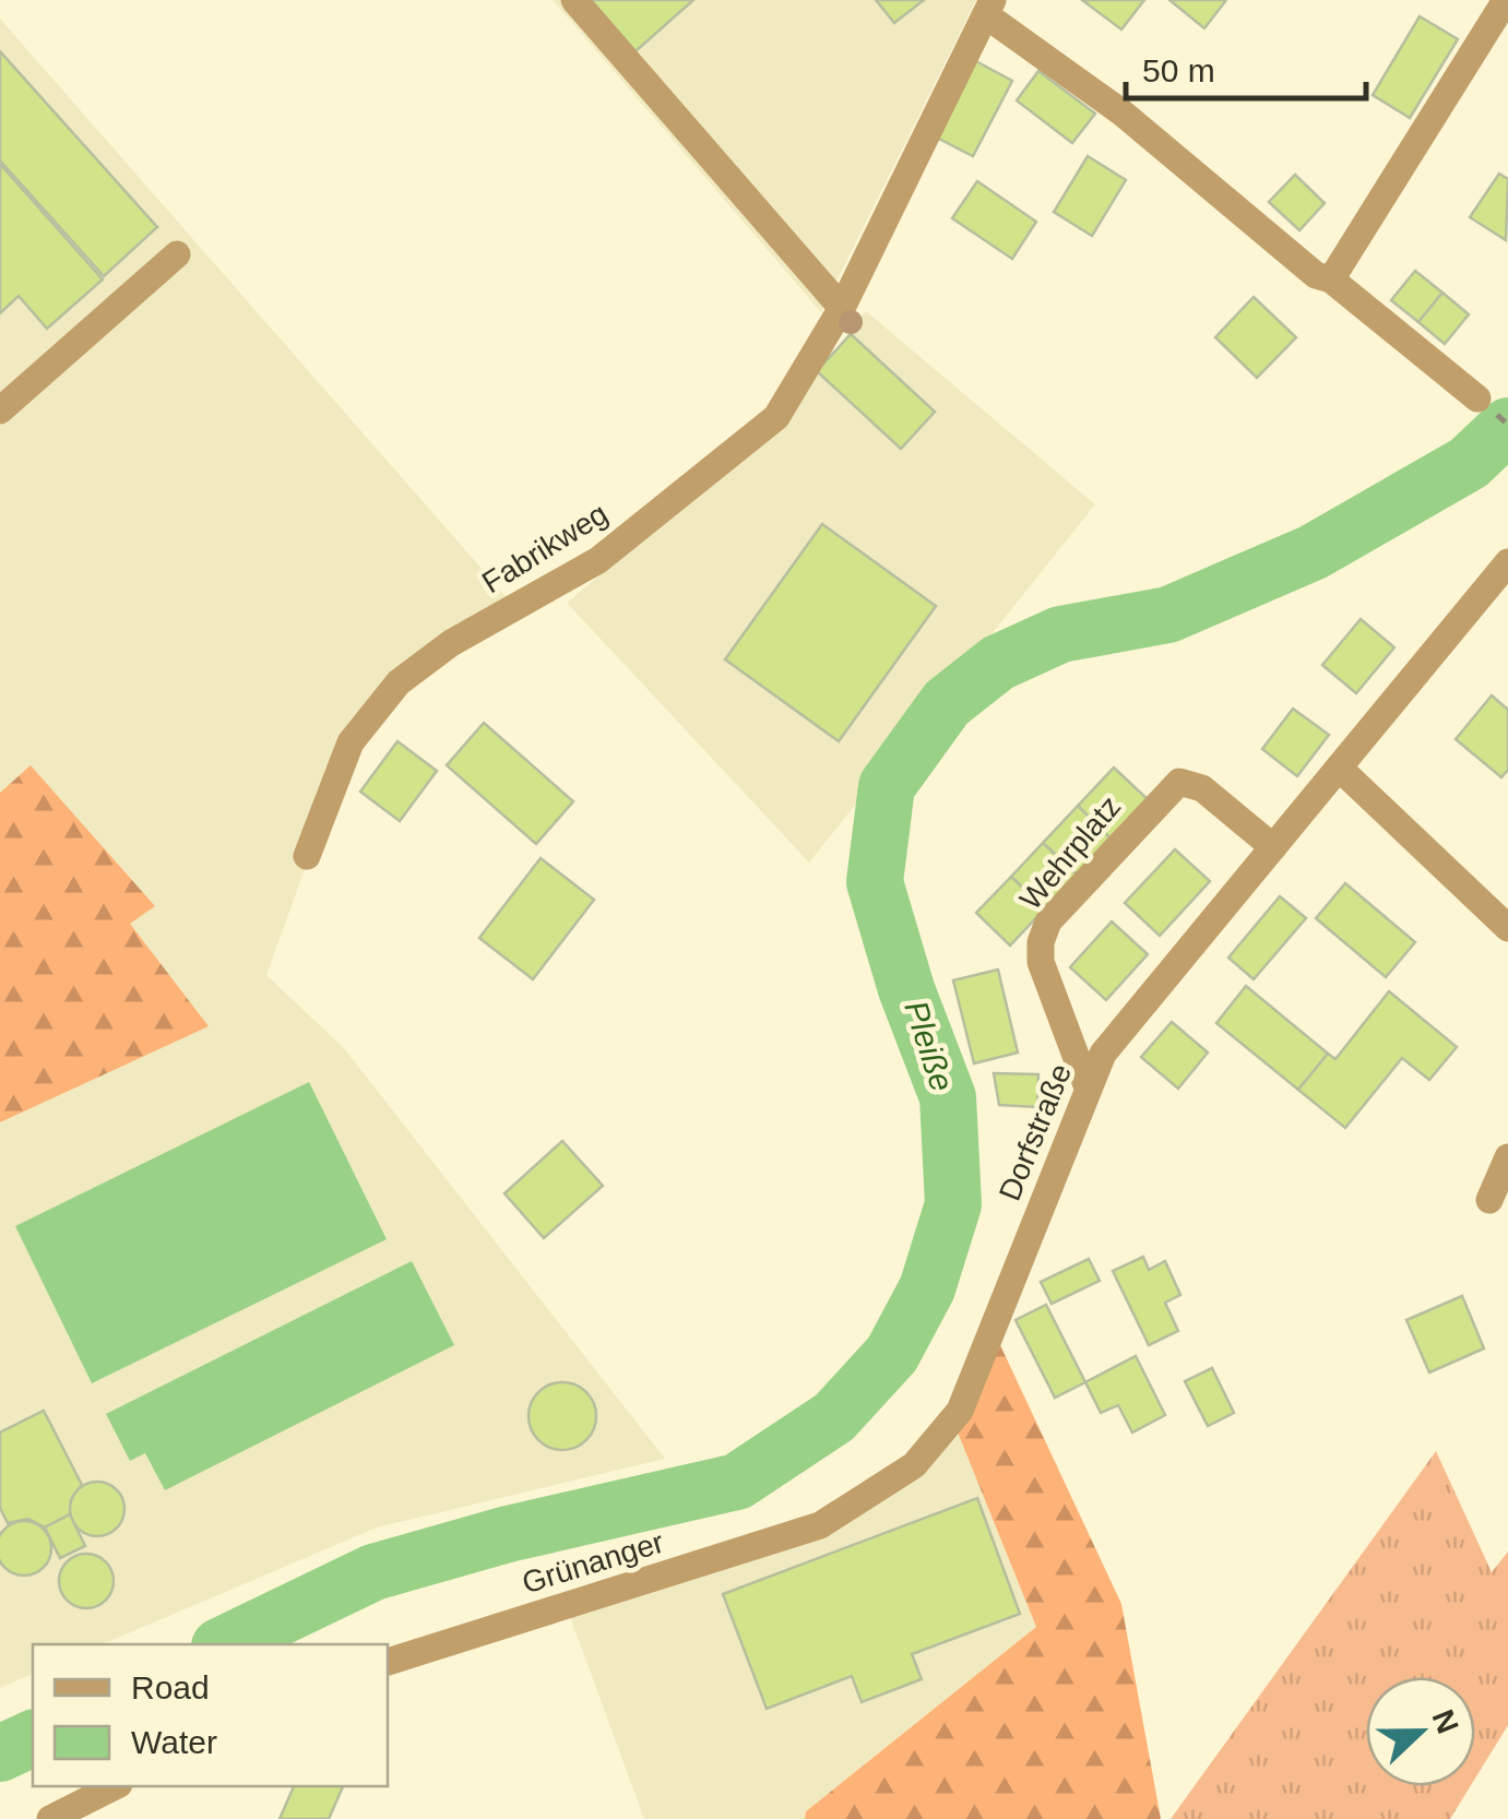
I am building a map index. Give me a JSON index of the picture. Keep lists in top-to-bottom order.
{
  "streets": {
    "street": [
      "Fabrikweg",
      "Wehrplatz",
      "Dorfstraße",
      "Grünanger"
    ]
  },
  "crossings": [
    ["Wehrplatz", "Dorfstraße"],
    ["Dorfstraße", "Grünanger"]
  ],
  "water": ["Pleiße"],
  "legend": ["Road", "Water"],
  "scale_bar": "50 m",
  "north": "right"
}
